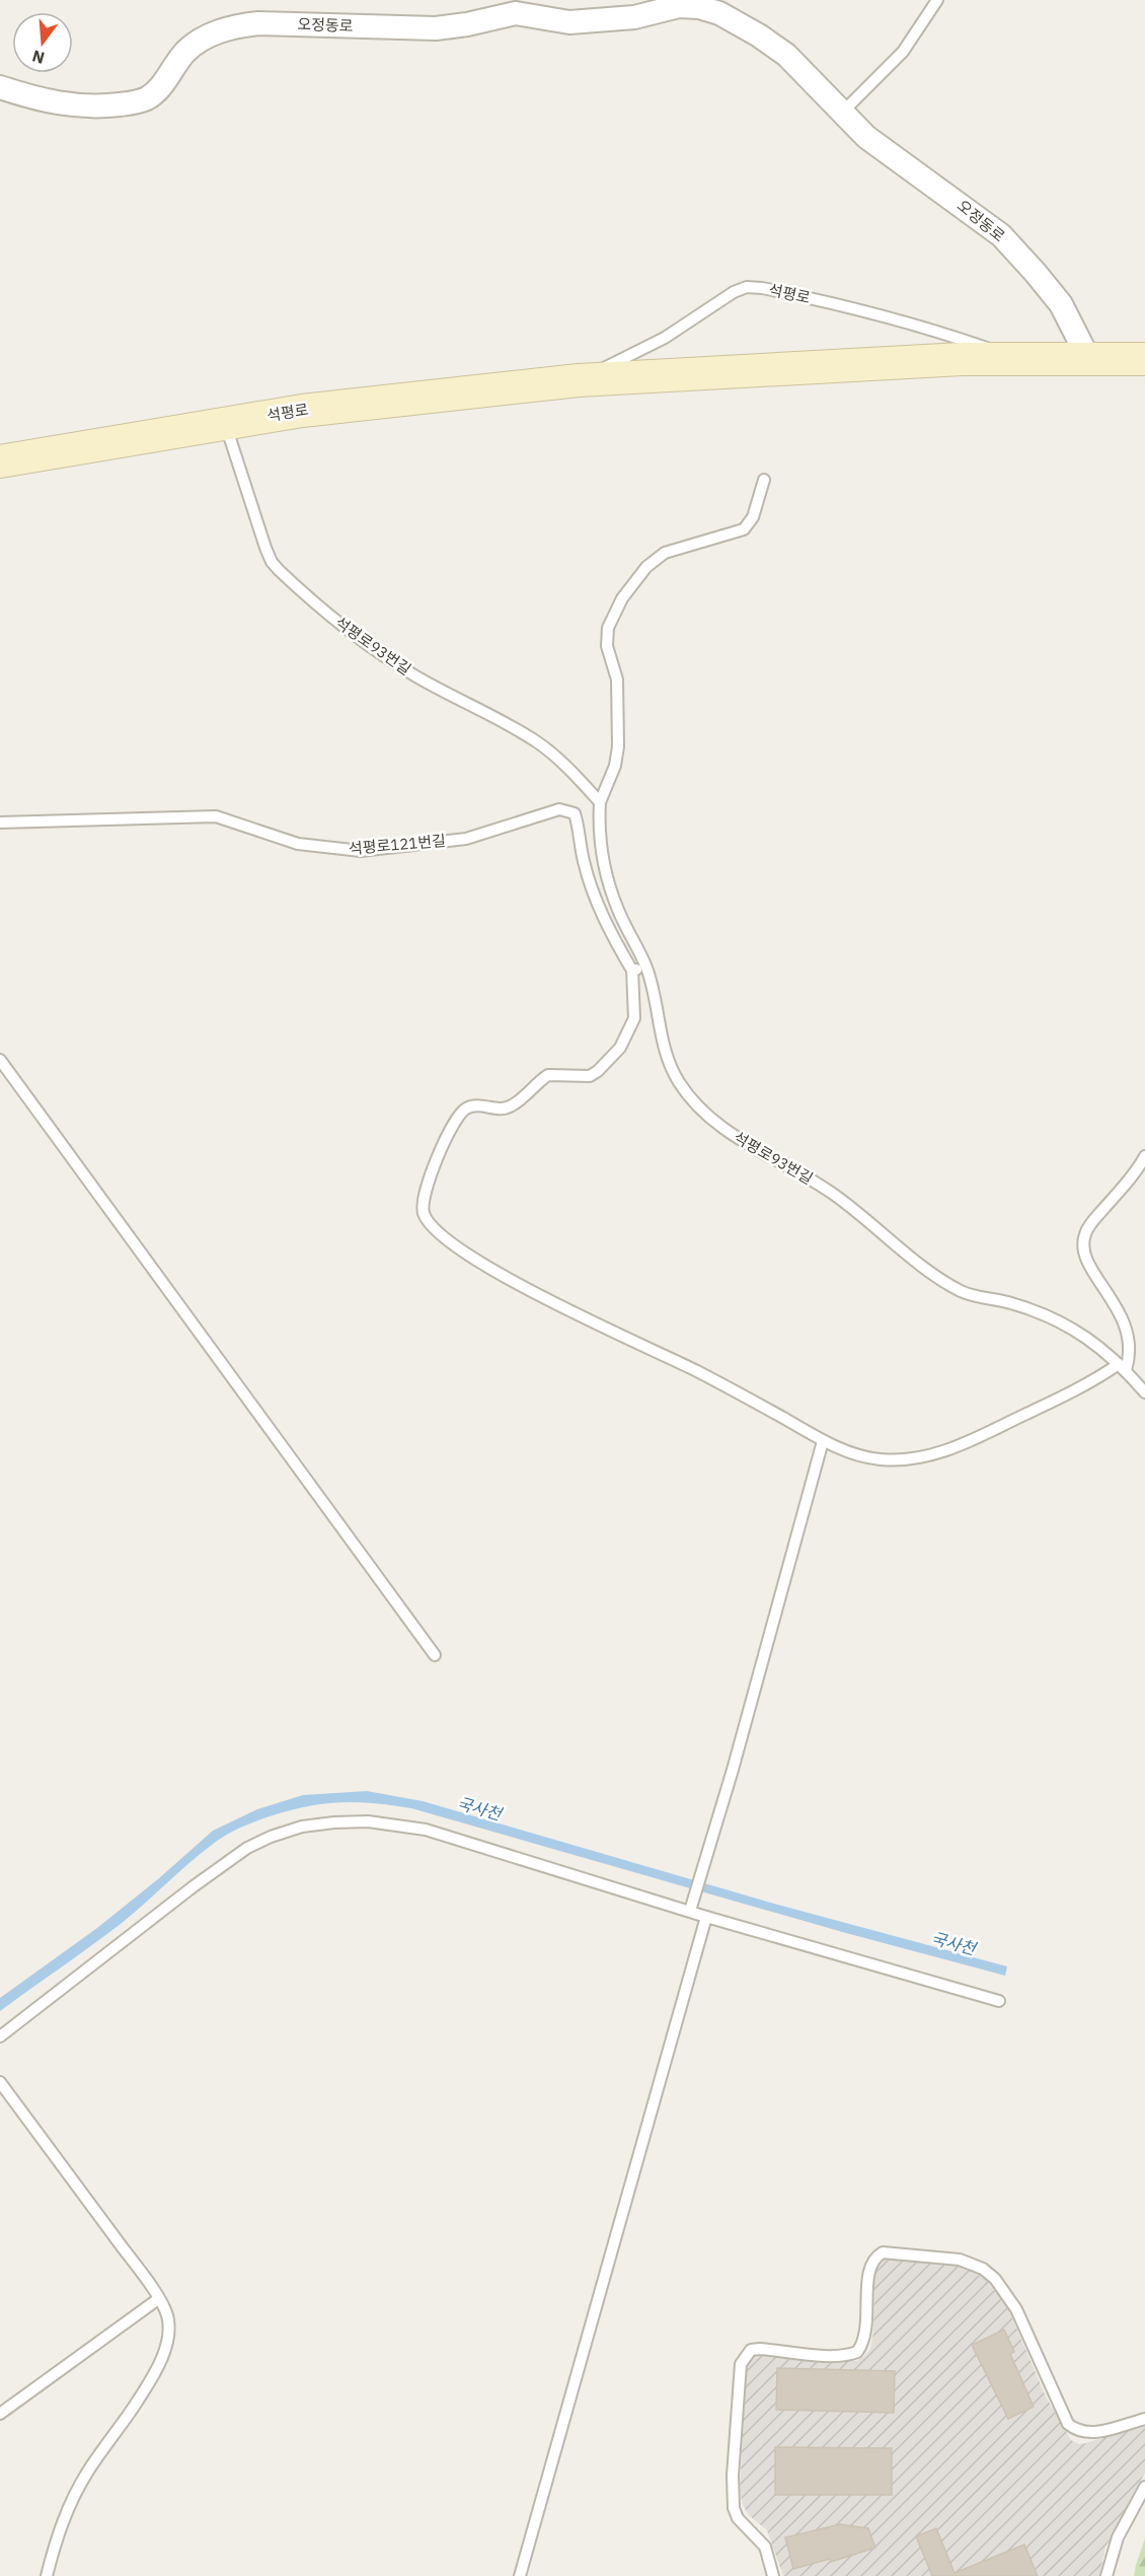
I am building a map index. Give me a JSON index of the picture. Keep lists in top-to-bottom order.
{
  "streets": {
    "street": ["오정동로", "석평로"],
    "lane": ["석평로93번길", "석평로121번길"]
  },
  "crossings": [
    ["오정동로", "석평로"],
    ["석평로", "석평로93번길"]
  ],
  "water": ["국사천"],
  "north": "bottom"
}
